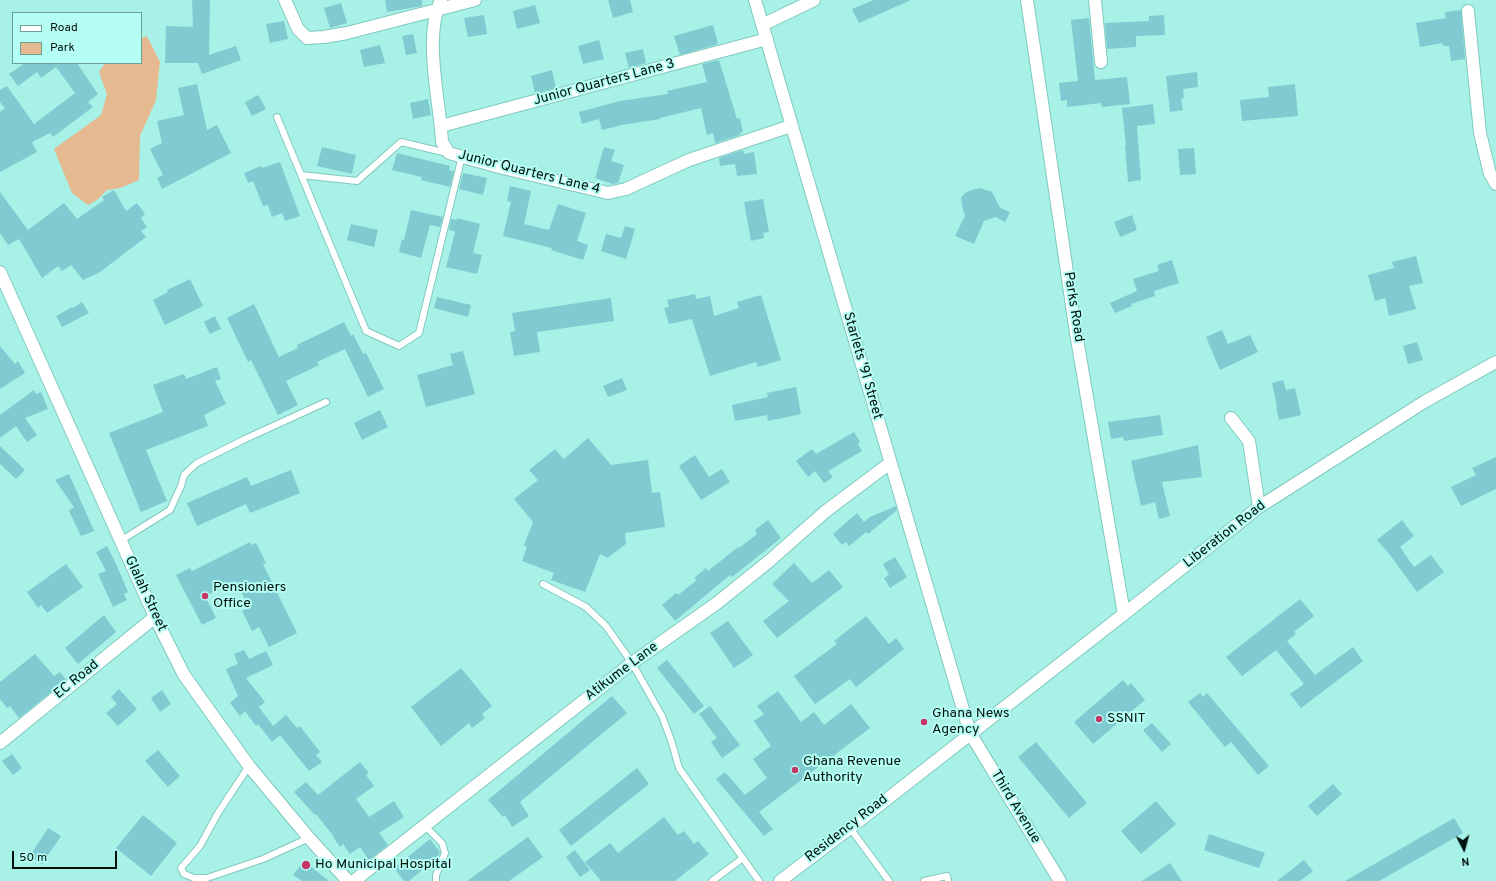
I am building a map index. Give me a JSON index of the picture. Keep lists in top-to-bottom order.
{
  "streets": {
    "street": [
      "Junior Quarters Lane 3",
      "Junior Quarters Lane 4",
      "Parks Road",
      "Starlets '91 Street",
      "Liberation Road",
      "Glalah Street",
      "Atikume Lane",
      "EC Road",
      "Third Avenue",
      "Residency Road"
    ]
  },
  "crossings": [
    ["Junior Quarters Lane 3", "Junior Quarters Lane 4"],
    ["Junior Quarters Lane 3", "Starlets '91 Street"],
    ["Junior Quarters Lane 4", "Starlets '91 Street"],
    ["Parks Road", "Liberation Road"],
    ["Starlets '91 Street", "Liberation Road"],
    ["Starlets '91 Street", "Atikume Lane"],
    ["Starlets '91 Street", "Third Avenue"],
    ["Starlets '91 Street", "Residency Road"],
    ["Liberation Road", "Third Avenue"],
    ["Liberation Road", "Residency Road"],
    ["Glalah Street", "EC Road"],
    ["Third Avenue", "Residency Road"]
  ],
  "places": [
    "Pensioniers Office",
    "SSNIT",
    "Ghana News Agency",
    "Ghana Revenue Authority",
    "Ho Municipal Hospital"
  ],
  "legend": ["Road", "Park"],
  "scale_bar": "50 m",
  "north": "bottom"
}
